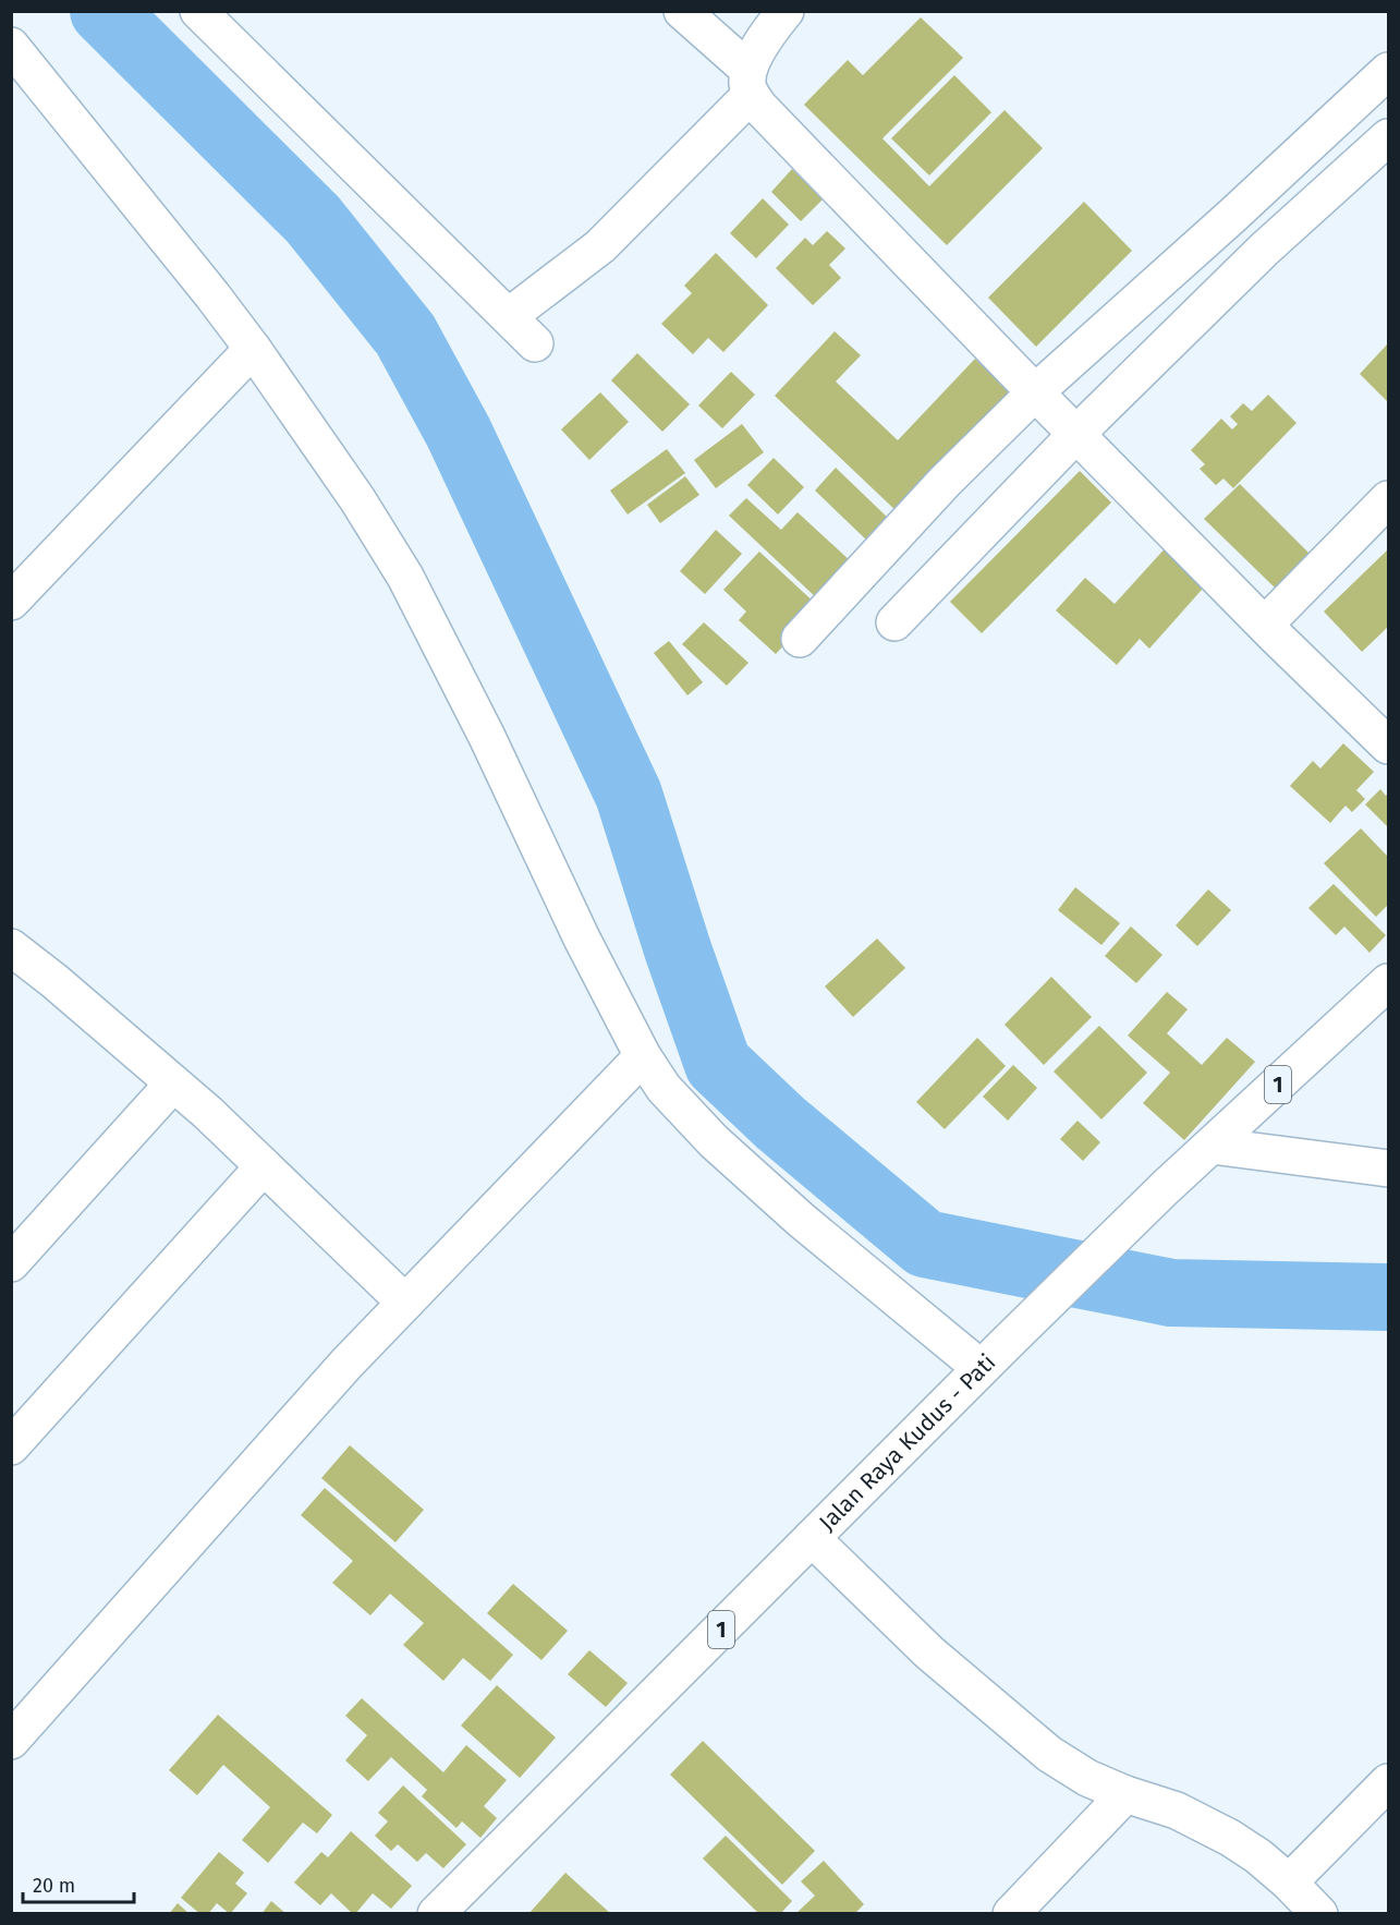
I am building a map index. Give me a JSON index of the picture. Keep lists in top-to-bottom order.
{
  "streets": {
    "main road": ["1", "Jalan Raya Kudus - Pati"]
  },
  "scale_bar": "20 m"
}
